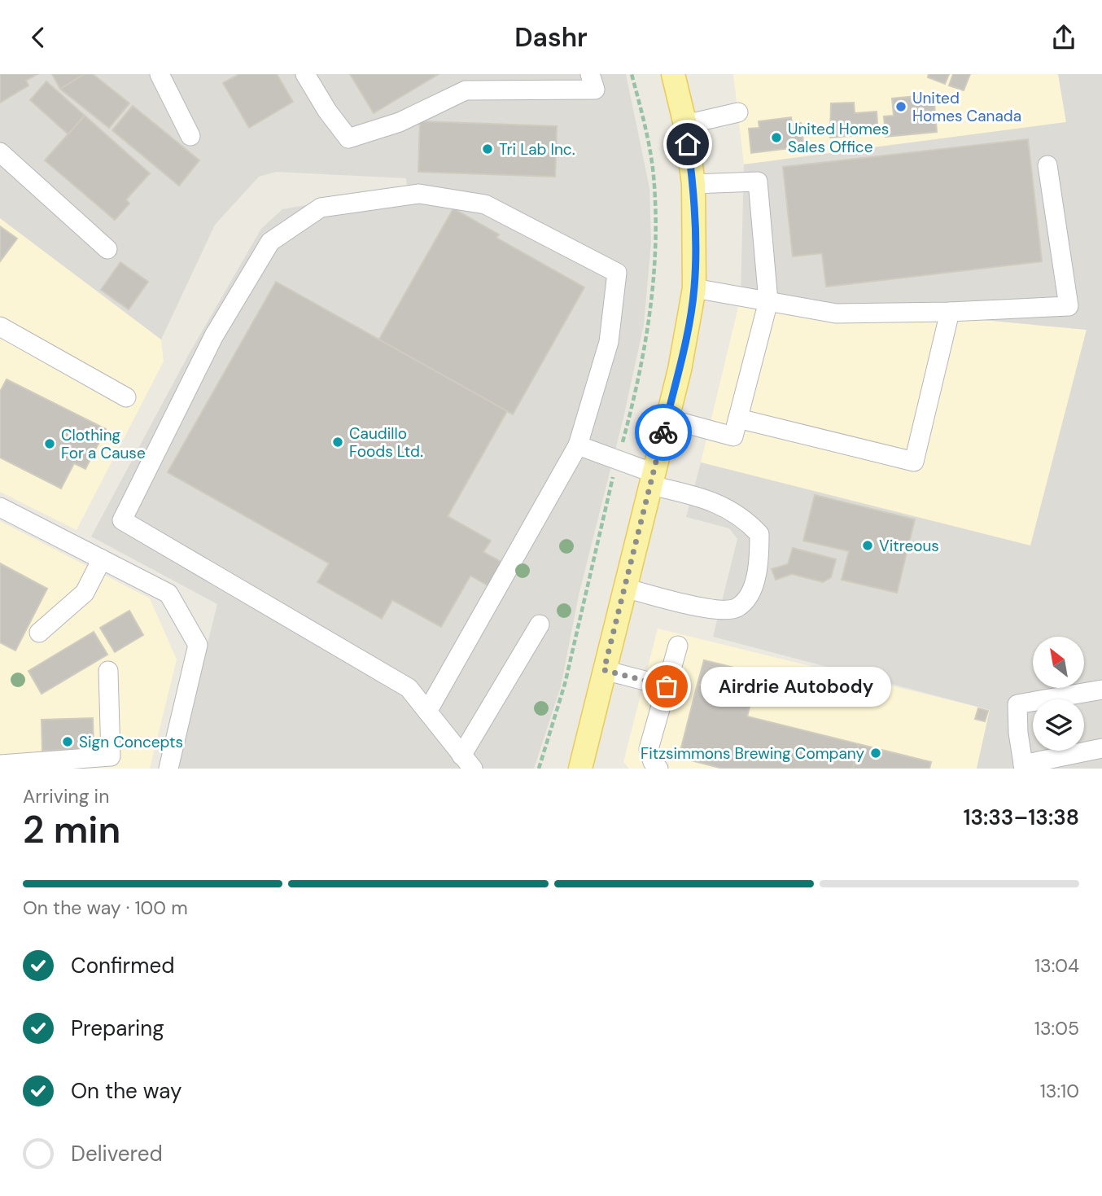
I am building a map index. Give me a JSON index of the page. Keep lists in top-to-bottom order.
{
  "places": [
    "United Homes Canada",
    "United Homes Sales Office",
    "Tri Lab Inc.",
    "Caudillo Foods Ltd.",
    "Clothing For a Cause",
    "Vitreous",
    "Airdrie Autobody",
    "Sign Concepts",
    "Fitzsimmons Brewing Company"
  ],
  "north": "top left",
  "page": {
    "header": "Dashr",
    "bubble": "Airdrie Autobody",
    "heading": ["2 min", "Arriving in", "13:33–13:38"],
    "bar": "On the way · 100 m",
    "list": [
      ["Confirmed", "13:04"],
      ["Preparing", "13:05"],
      ["On the way", "13:10"],
      "Delivered"
    ]
  }
}
